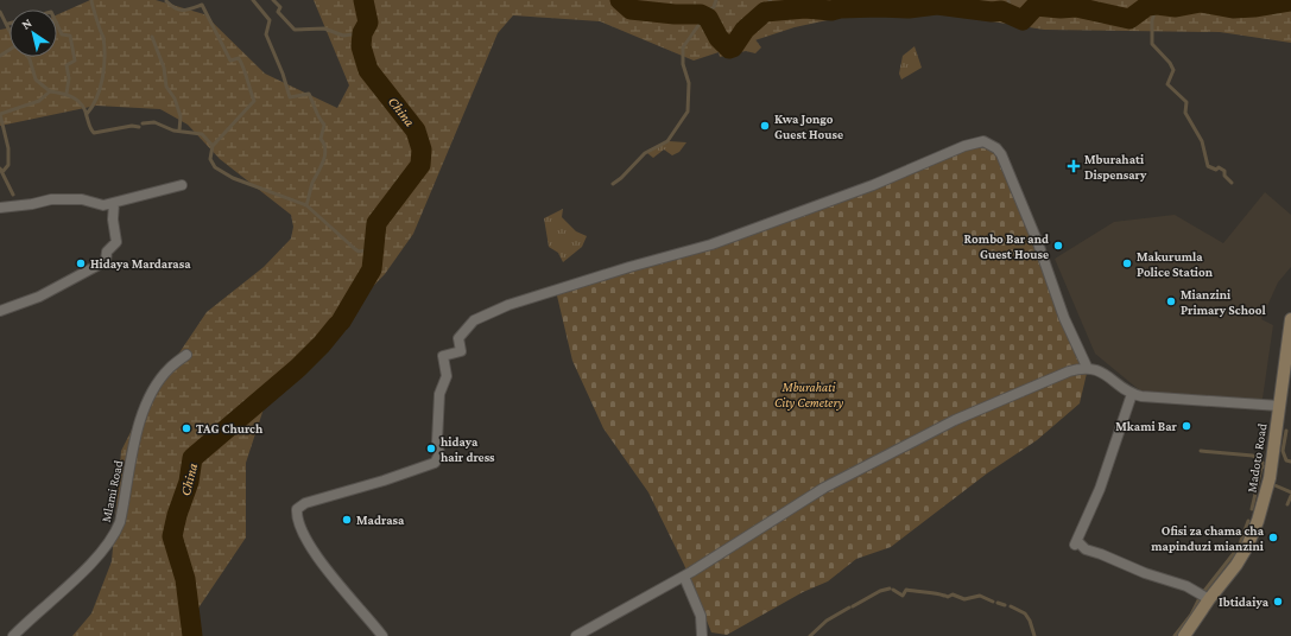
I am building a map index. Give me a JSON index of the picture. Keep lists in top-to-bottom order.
{
  "streets": {
    "main road": ["Madoto Road"],
    "street": ["Mlami Road"]
  },
  "water": ["China"],
  "parks": ["Mburahati City Cemetery"],
  "places": {
    "other": [
      "Kwa Jongo Guest House",
      "Rombo Bar and Guest House",
      "Hidaya Mardarasa",
      "Makurumla Police Station",
      "Mianzini Primary School",
      "Mkami Bar",
      "TAG Church",
      "hidaya hair dress",
      "Madrasa",
      "Ofisi za chama cha mapinduzi mianzini",
      "Ibtidaiya"
    ],
    "health": ["Mburahati Dispensary"]
  },
  "north": "top left"
}
